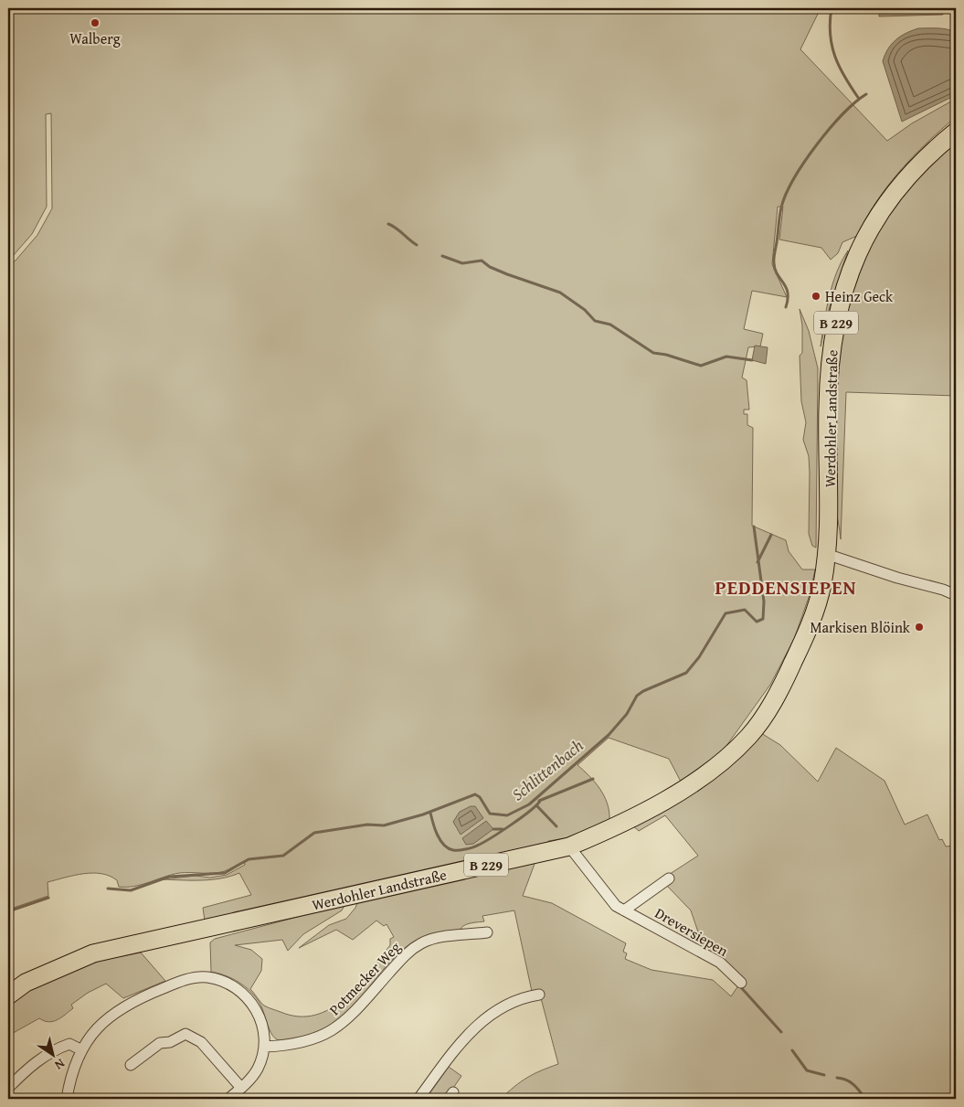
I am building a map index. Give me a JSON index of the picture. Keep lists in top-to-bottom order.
{
  "streets": {
    "main road": ["B 229", "Werdohler Landstraße"],
    "street": ["Dreversiepen", "Potmecker Weg"]
  },
  "crossings": [
    ["Werdohler Landstraße", "Dreversiepen"]
  ],
  "districts": ["PEDDENSIEPEN"],
  "water": ["Schlittenbach"],
  "places": ["Walberg", "Heinz Geck", "Markisen Blöink"],
  "north": "bottom right"
}
